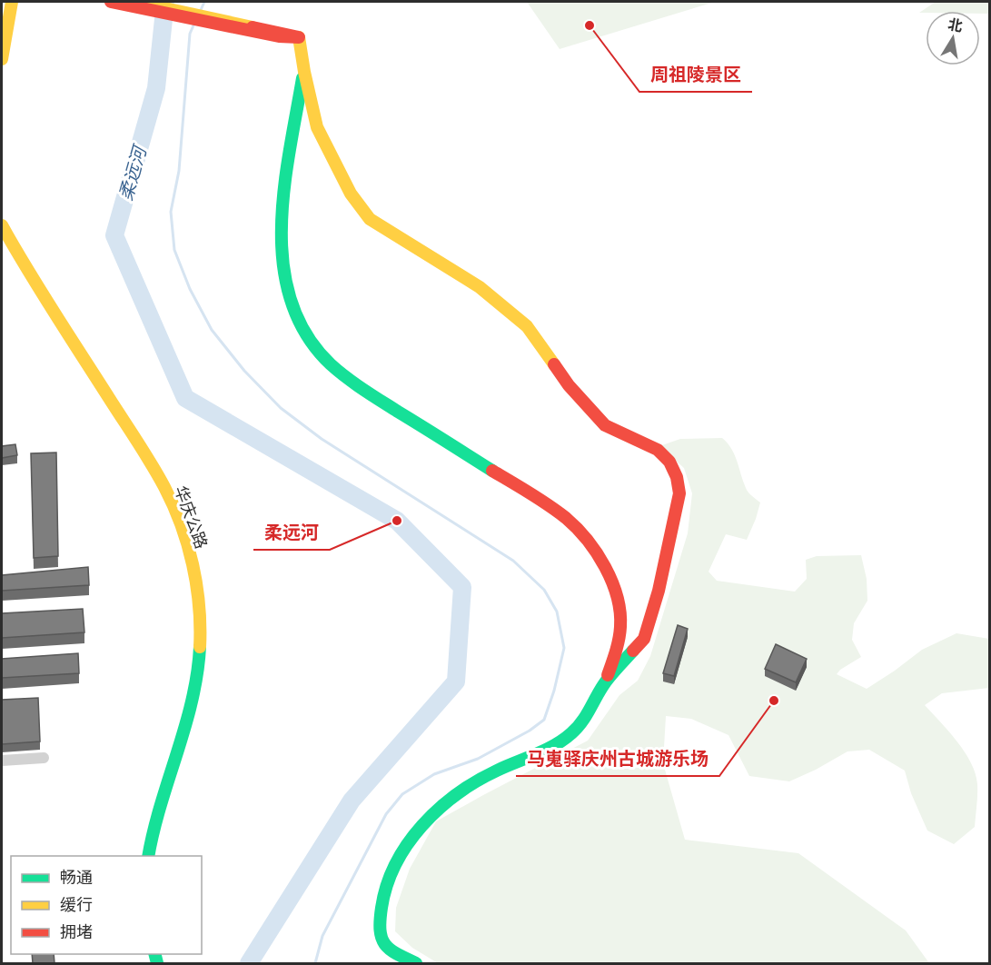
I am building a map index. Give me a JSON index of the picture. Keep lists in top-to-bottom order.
{
  "streets": {
    "main road": ["华庆公路"]
  },
  "water": ["柔远河"],
  "places": ["周祖陵景区", "柔远河", "马嵬驿庆州古城游乐场"],
  "legend": ["畅通", "缓行", "拥堵"],
  "north": "top"
}
